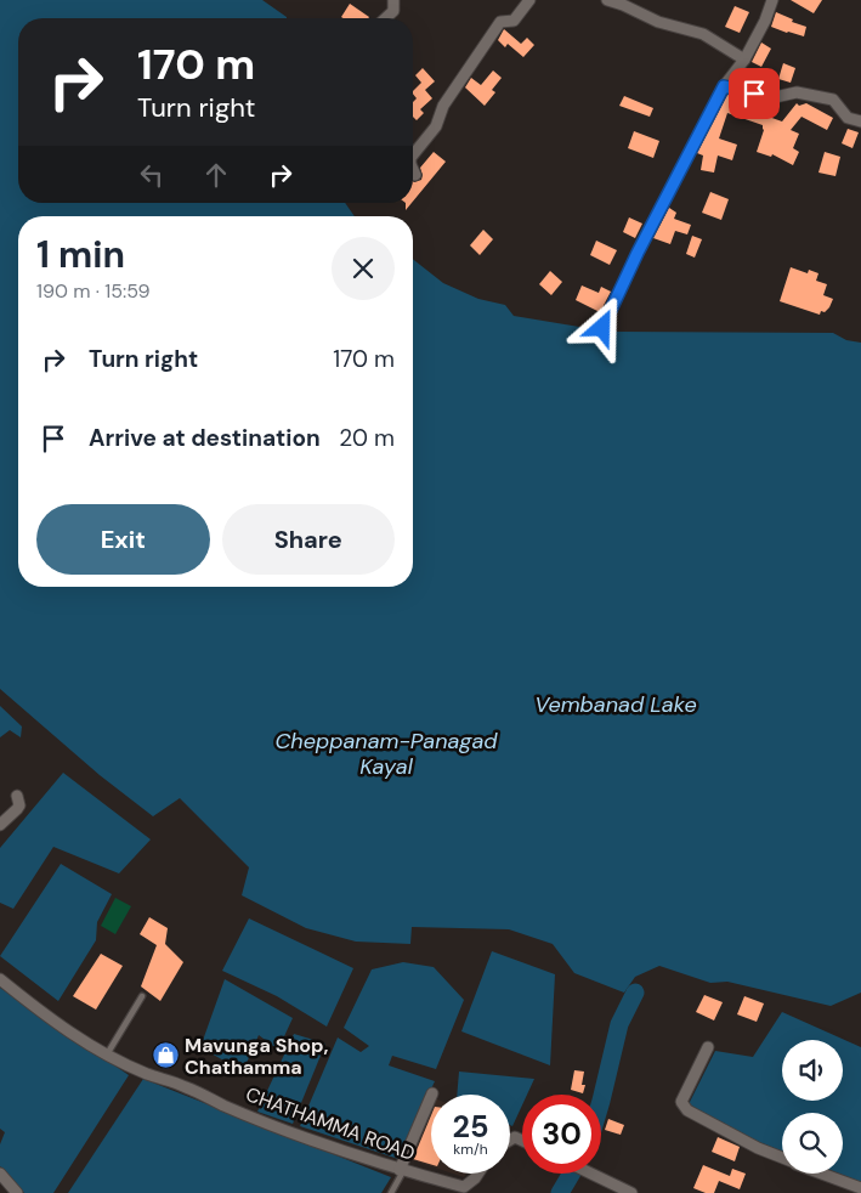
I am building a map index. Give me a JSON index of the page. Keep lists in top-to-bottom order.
{
  "streets": {
    "street": ["CHATHAMMA ROAD"]
  },
  "water": ["Vembanad Lake", "Cheppanam-Panagad Kayal"],
  "places": {
    "shop": ["Mavunga Shop, Chathamma"]
  },
  "page": {
    "turn": ["170 m", "Turn right"],
    "heading": ["1 min", "190 m · 15:59"],
    "list": [
      {
        "name": "Turn right",
        "value": "170 m"
      },
      {
        "name": "Arrive at destination",
        "value": "20 m"
      }
    ],
    "buttons": ["Exit", "Share"],
    "speed": "25 km/h",
    "limit": "30"
  }
}
